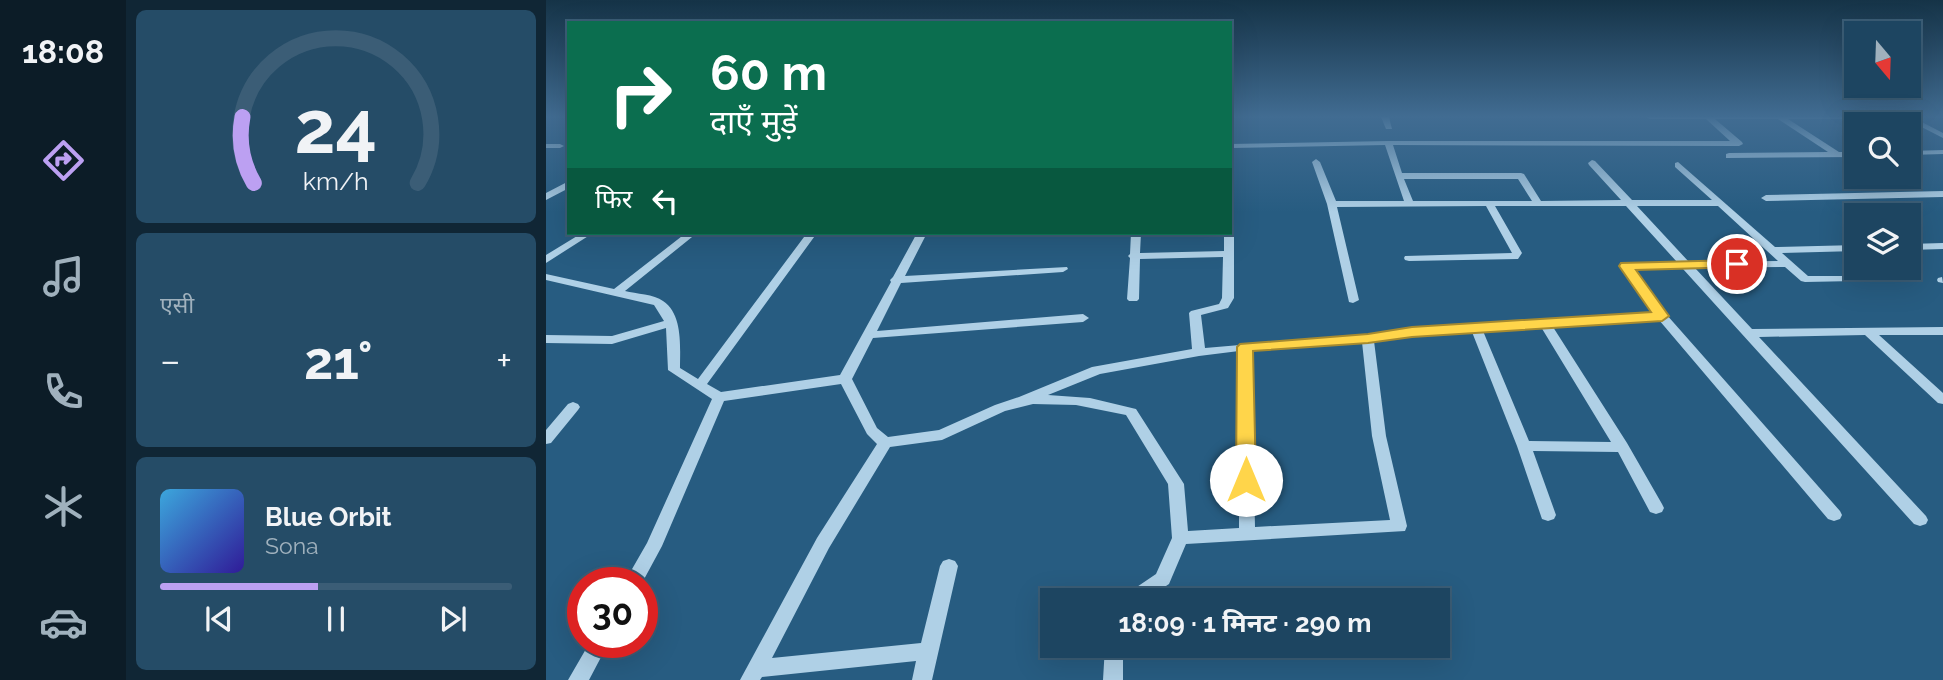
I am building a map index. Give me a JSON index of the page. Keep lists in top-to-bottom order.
{
  "north": "bottom",
  "page": {
    "tabs": "18:08",
    "turn": ["60 m", "दाएँ मुड़ें"],
    "then": "फिर",
    "tile": "एसी",
    "heat": ["−", "21°", "+"],
    "song": ["Blue Orbit", "Sona"],
    "limit": "30",
    "trip": "18:09 · 1 मिनट · 290 m",
    "gauge": ["24", "km/h"]
  }
}
